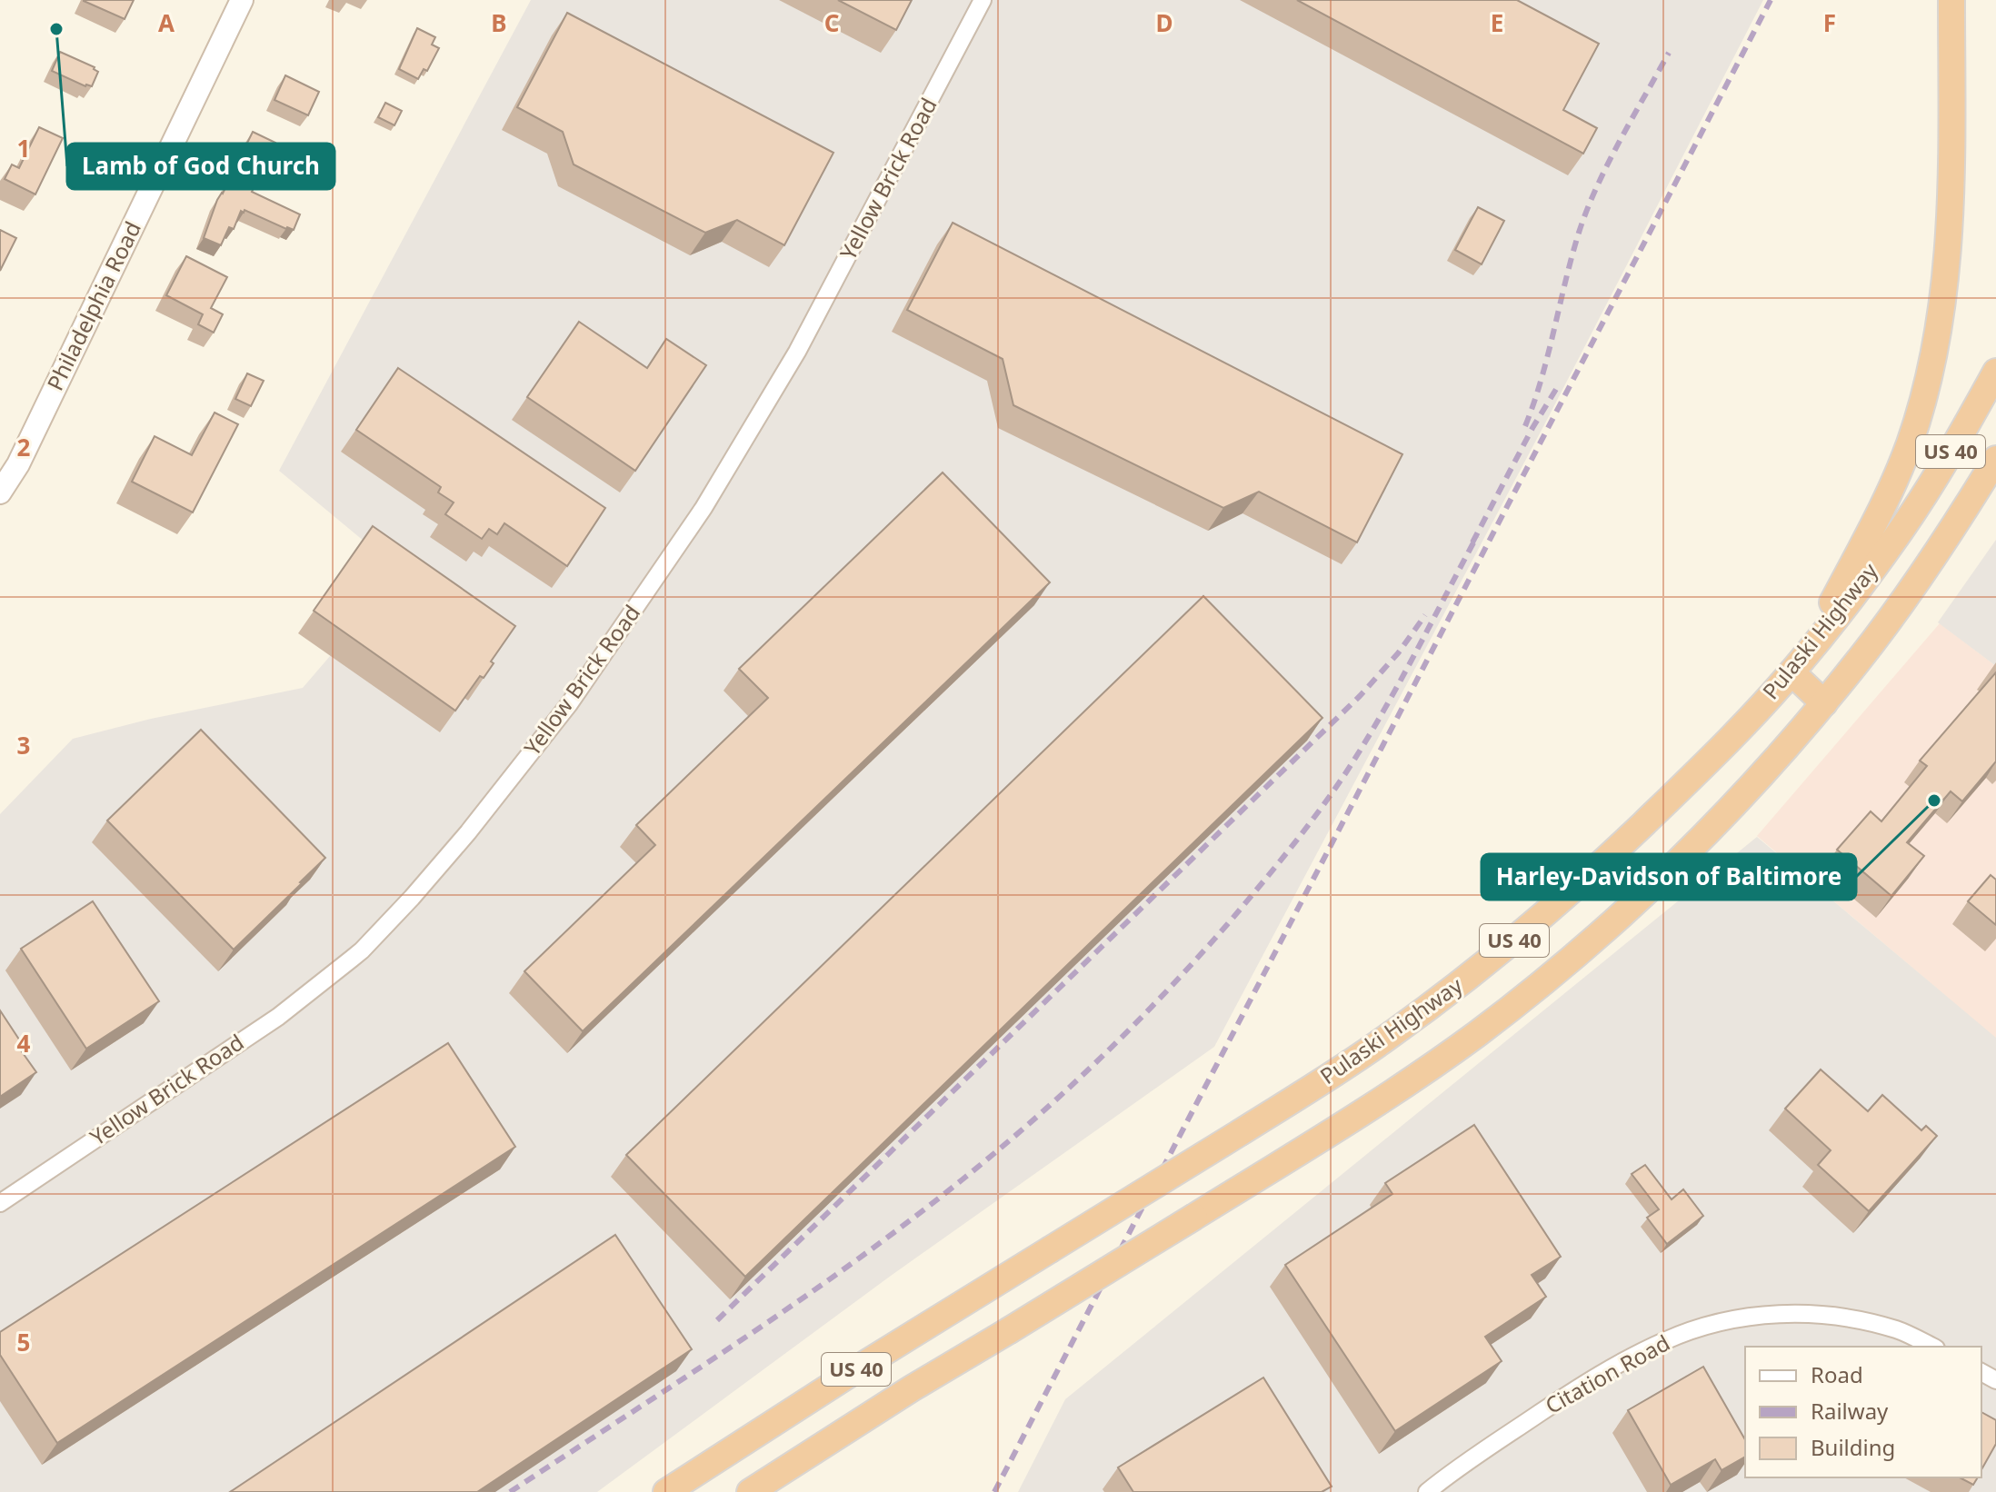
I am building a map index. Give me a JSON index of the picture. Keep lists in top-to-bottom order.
{
  "streets": {
    "highway": ["US 40", "Pulaski Highway"],
    "main road": ["Philadelphia Road"],
    "street": ["Yellow Brick Road", "Citation Road"]
  },
  "places": ["Lamb of God Church", "Harley-Davidson of Baltimore"],
  "legend": ["Road", "Railway", "Building"],
  "grid": {
    "columns": [
      "A",
      "B",
      "C",
      "D",
      "E",
      "F"
    ],
    "rows": [
      "1",
      "2",
      "3",
      "4",
      "5"
    ]
  }
}
